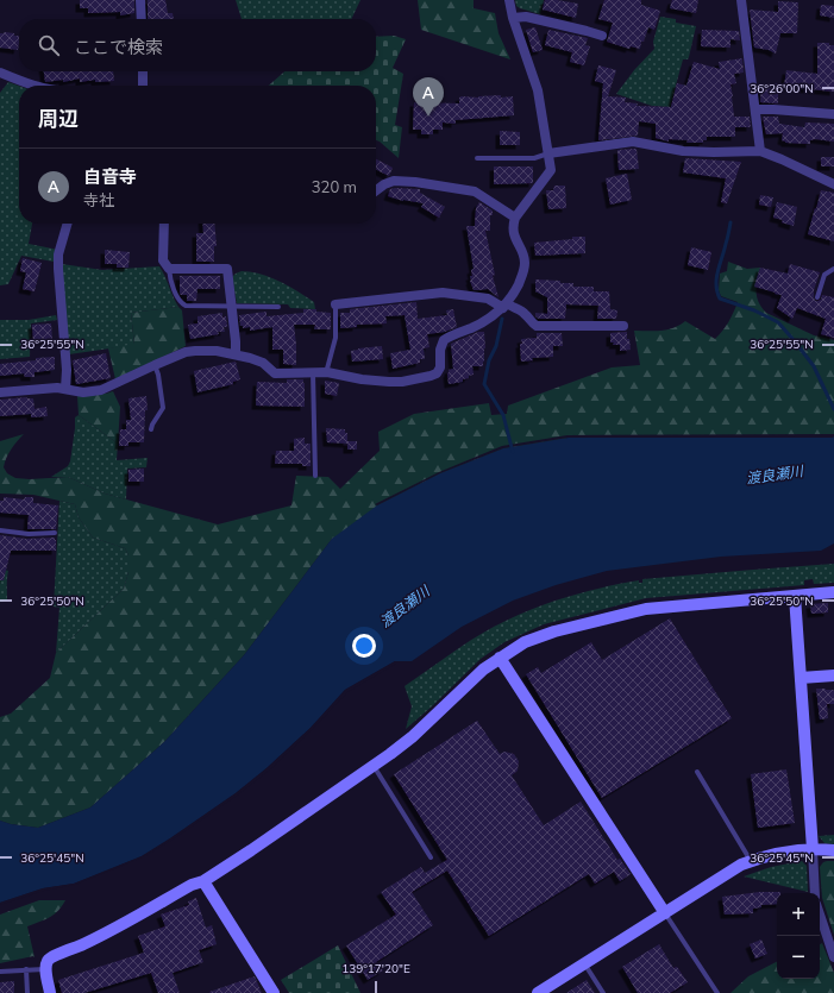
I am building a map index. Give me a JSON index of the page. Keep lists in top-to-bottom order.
{
  "water": ["渡良瀬川"],
  "page": {
    "search": "ここで検索",
    "pins": "A",
    "heading": "周辺",
    "list": [
      {
        "mark": "A",
        "name": "自音寺",
        "note": "寺社",
        "value": "320 m"
      }
    ],
    "map_buttons": ["+", "−"]
  },
  "coordinates": [
    "36°26'00\"N",
    "36°25'55\"N",
    "36°25'50\"N",
    "36°25'45\"N",
    "139°17'20\"E"
  ]
}
